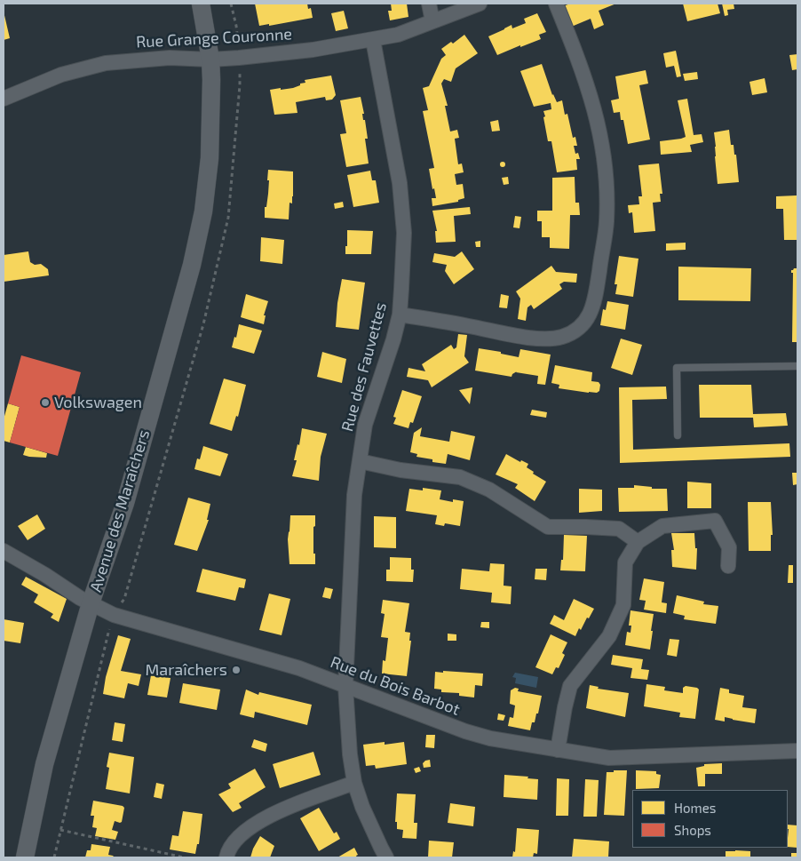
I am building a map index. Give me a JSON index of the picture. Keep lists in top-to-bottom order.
{
  "streets": {
    "street": [
      "Rue Grange Couronne",
      "Rue des Fauvettes",
      "Avenue des Maraîchers",
      "Rue du Bois Barbot"
    ]
  },
  "crossings": [
    ["Rue Grange Couronne", "Rue des Fauvettes"],
    ["Rue Grange Couronne", "Avenue des Maraîchers"],
    ["Rue des Fauvettes", "Rue du Bois Barbot"],
    ["Avenue des Maraîchers", "Rue du Bois Barbot"]
  ],
  "places": ["Volkswagen", "Maraîchers"],
  "legend": ["Homes", "Shops"]
}
